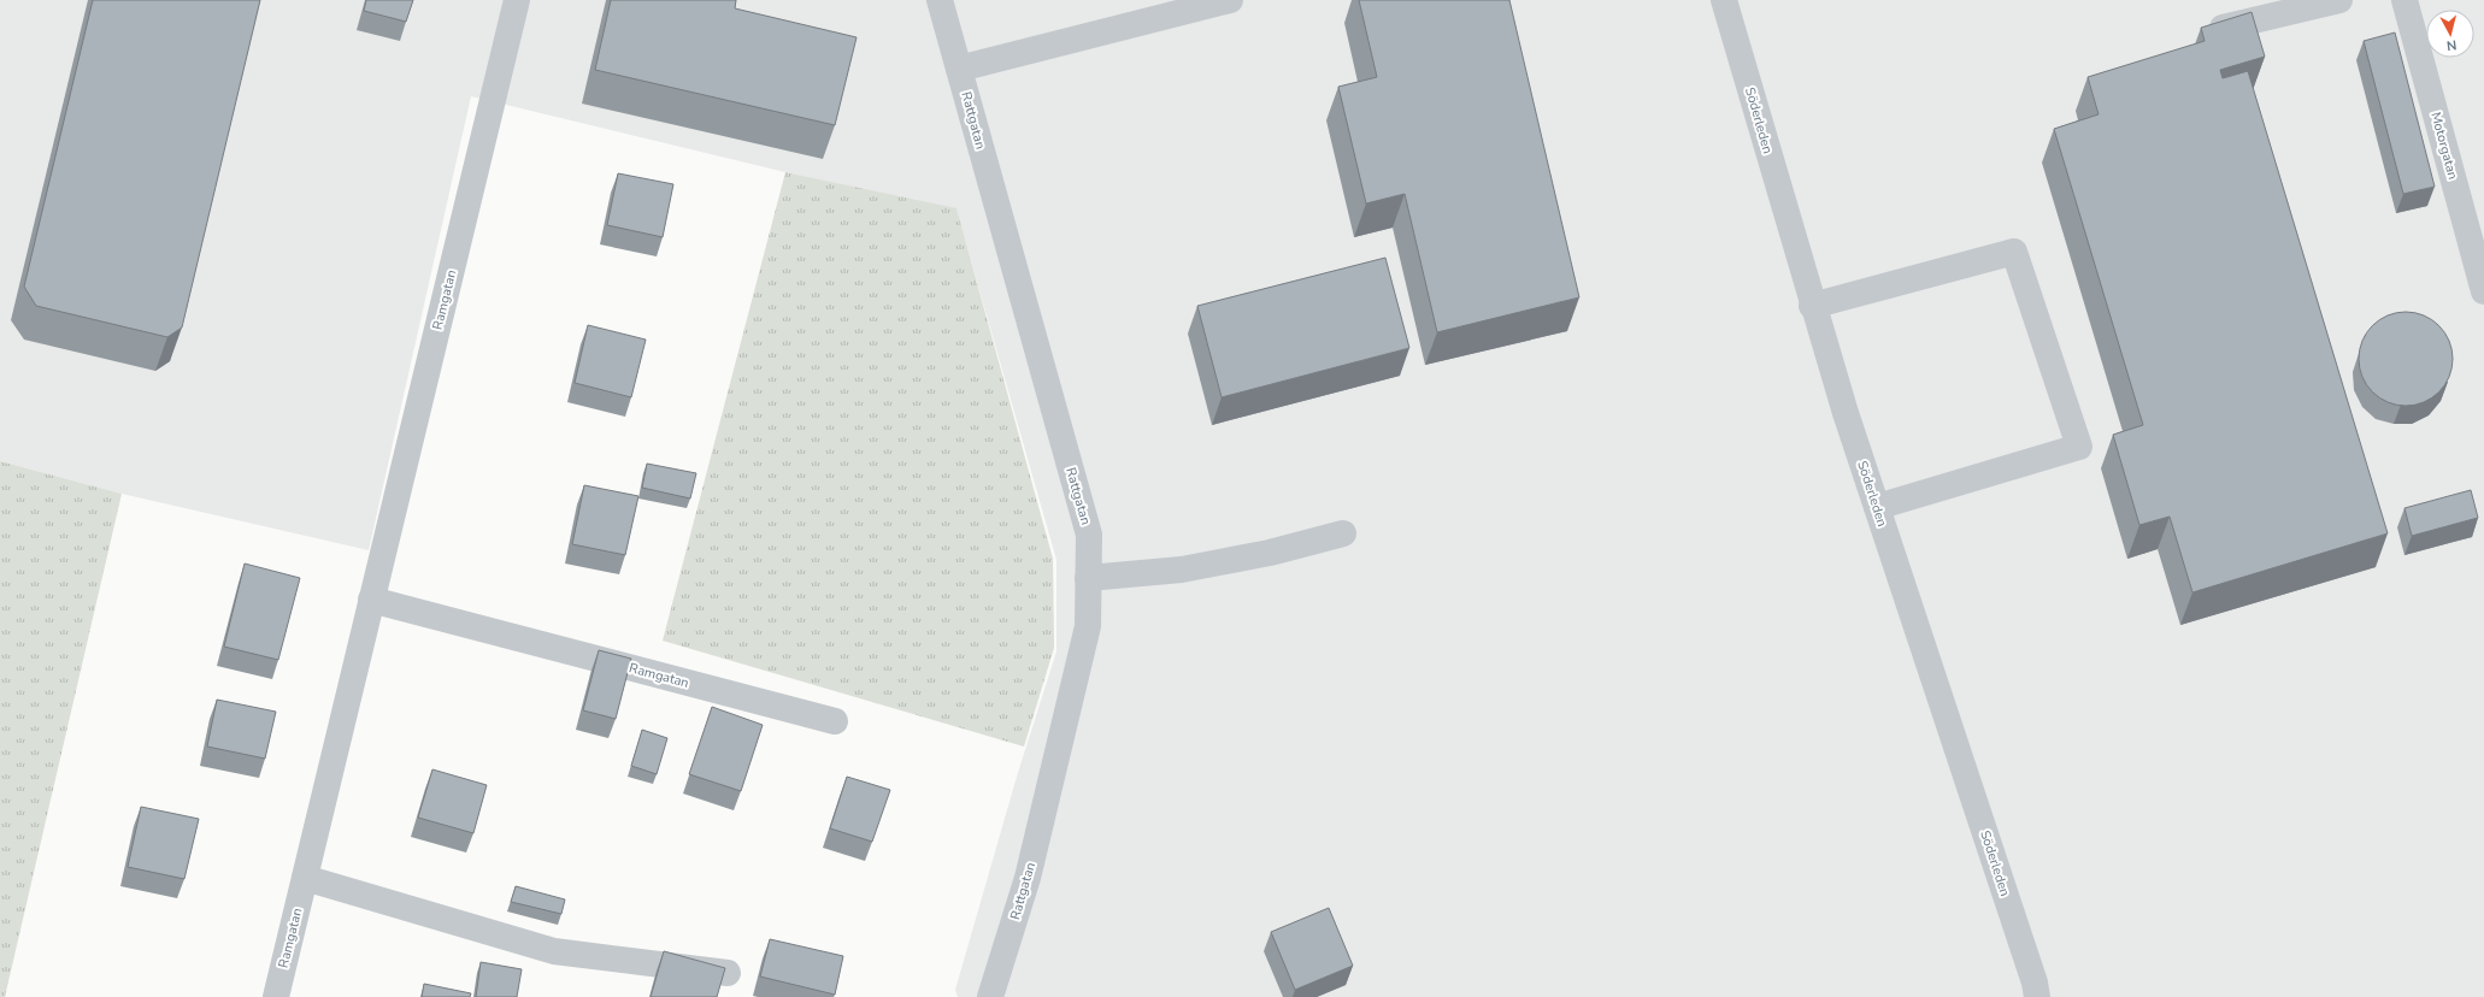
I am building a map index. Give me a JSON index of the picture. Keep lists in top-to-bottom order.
{
  "streets": {
    "street": [
      "Rattgatan",
      "Söderleden",
      "Motorgatan",
      "Ramgatan"
    ]
  },
  "north": "bottom"
}
